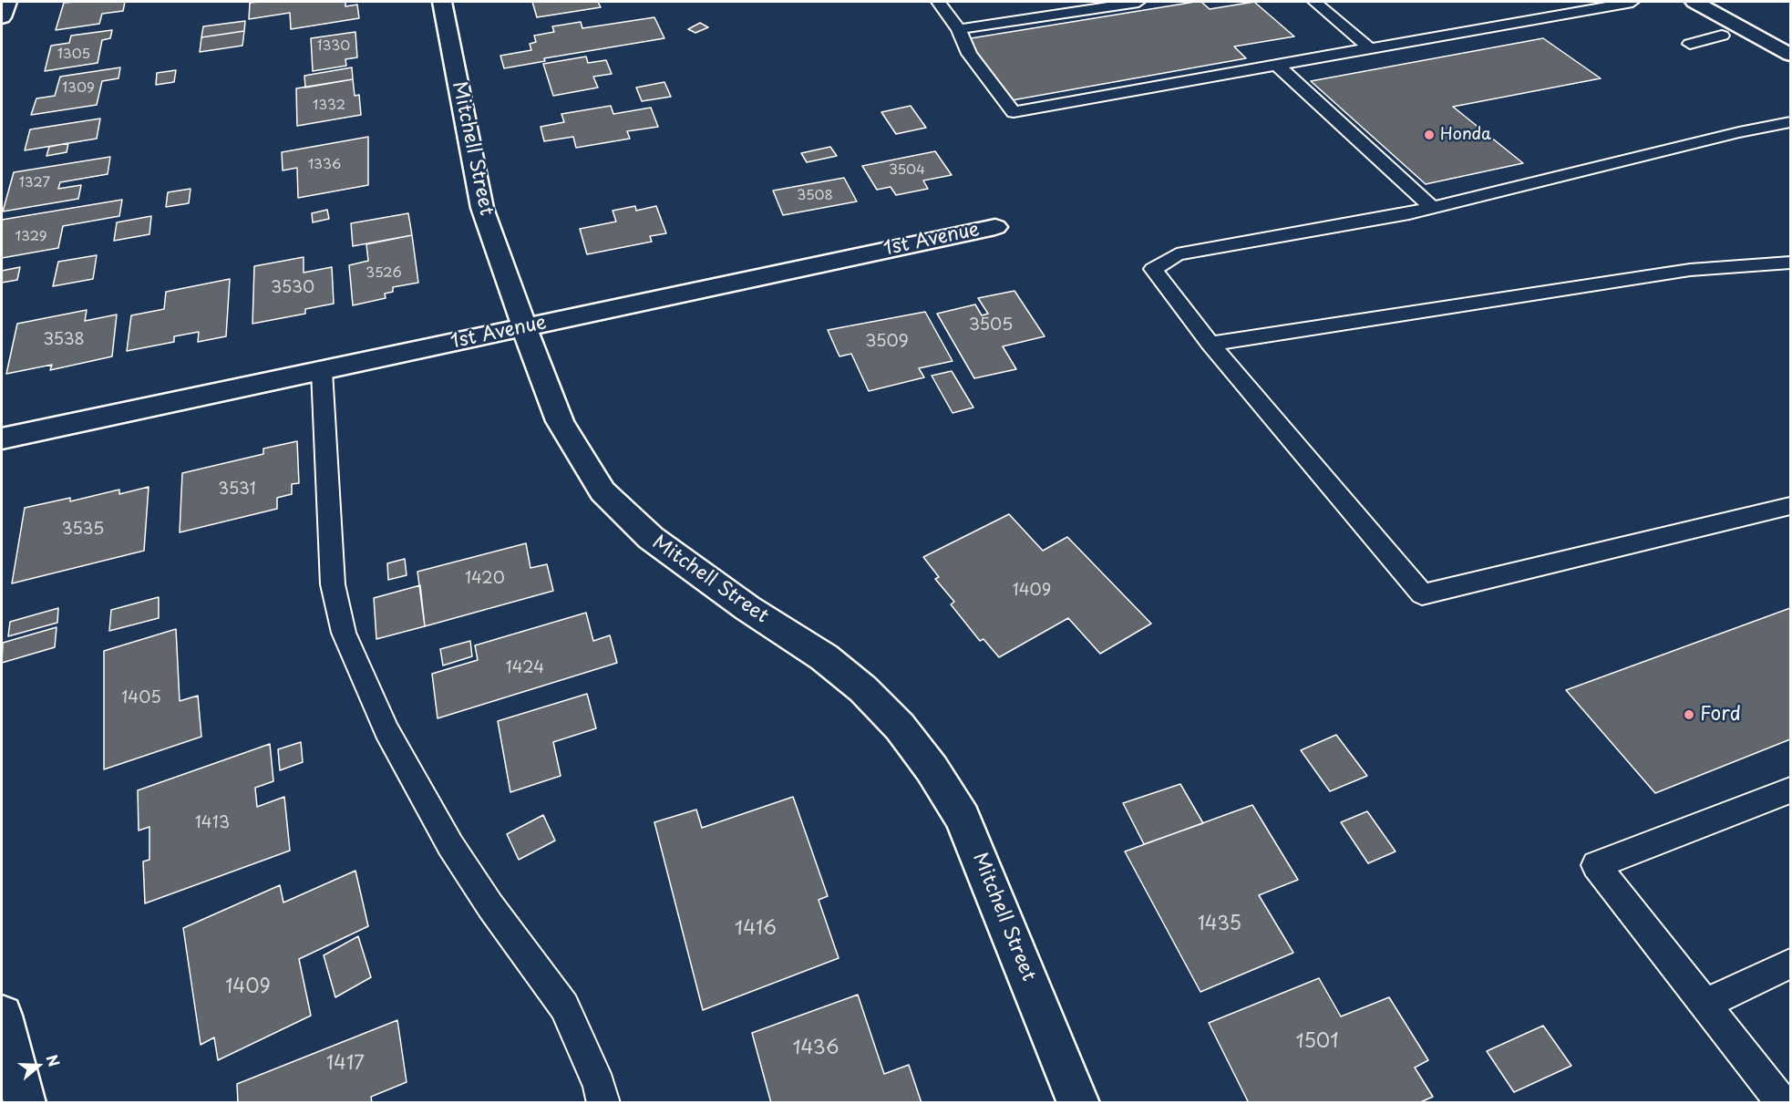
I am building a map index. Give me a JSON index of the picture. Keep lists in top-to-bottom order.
{
  "streets": {
    "street": ["Mitchell Street", "1st Avenue"]
  },
  "crossings": [
    ["Mitchell Street", "1st Avenue"]
  ],
  "places": ["Honda", "Ford"],
  "house_numbers": [
    "1330",
    "1305",
    "1309",
    "1332",
    "1336",
    "3504",
    "1327",
    "3508",
    "1329",
    "3526",
    "3530",
    "3505",
    "3538",
    "3509",
    "3531",
    "3535",
    "1420",
    "1409",
    "1424",
    "1405",
    "1413",
    "1435",
    "1416",
    "1409",
    "1501",
    "1436",
    "1417"
  ],
  "north": "right"
}
